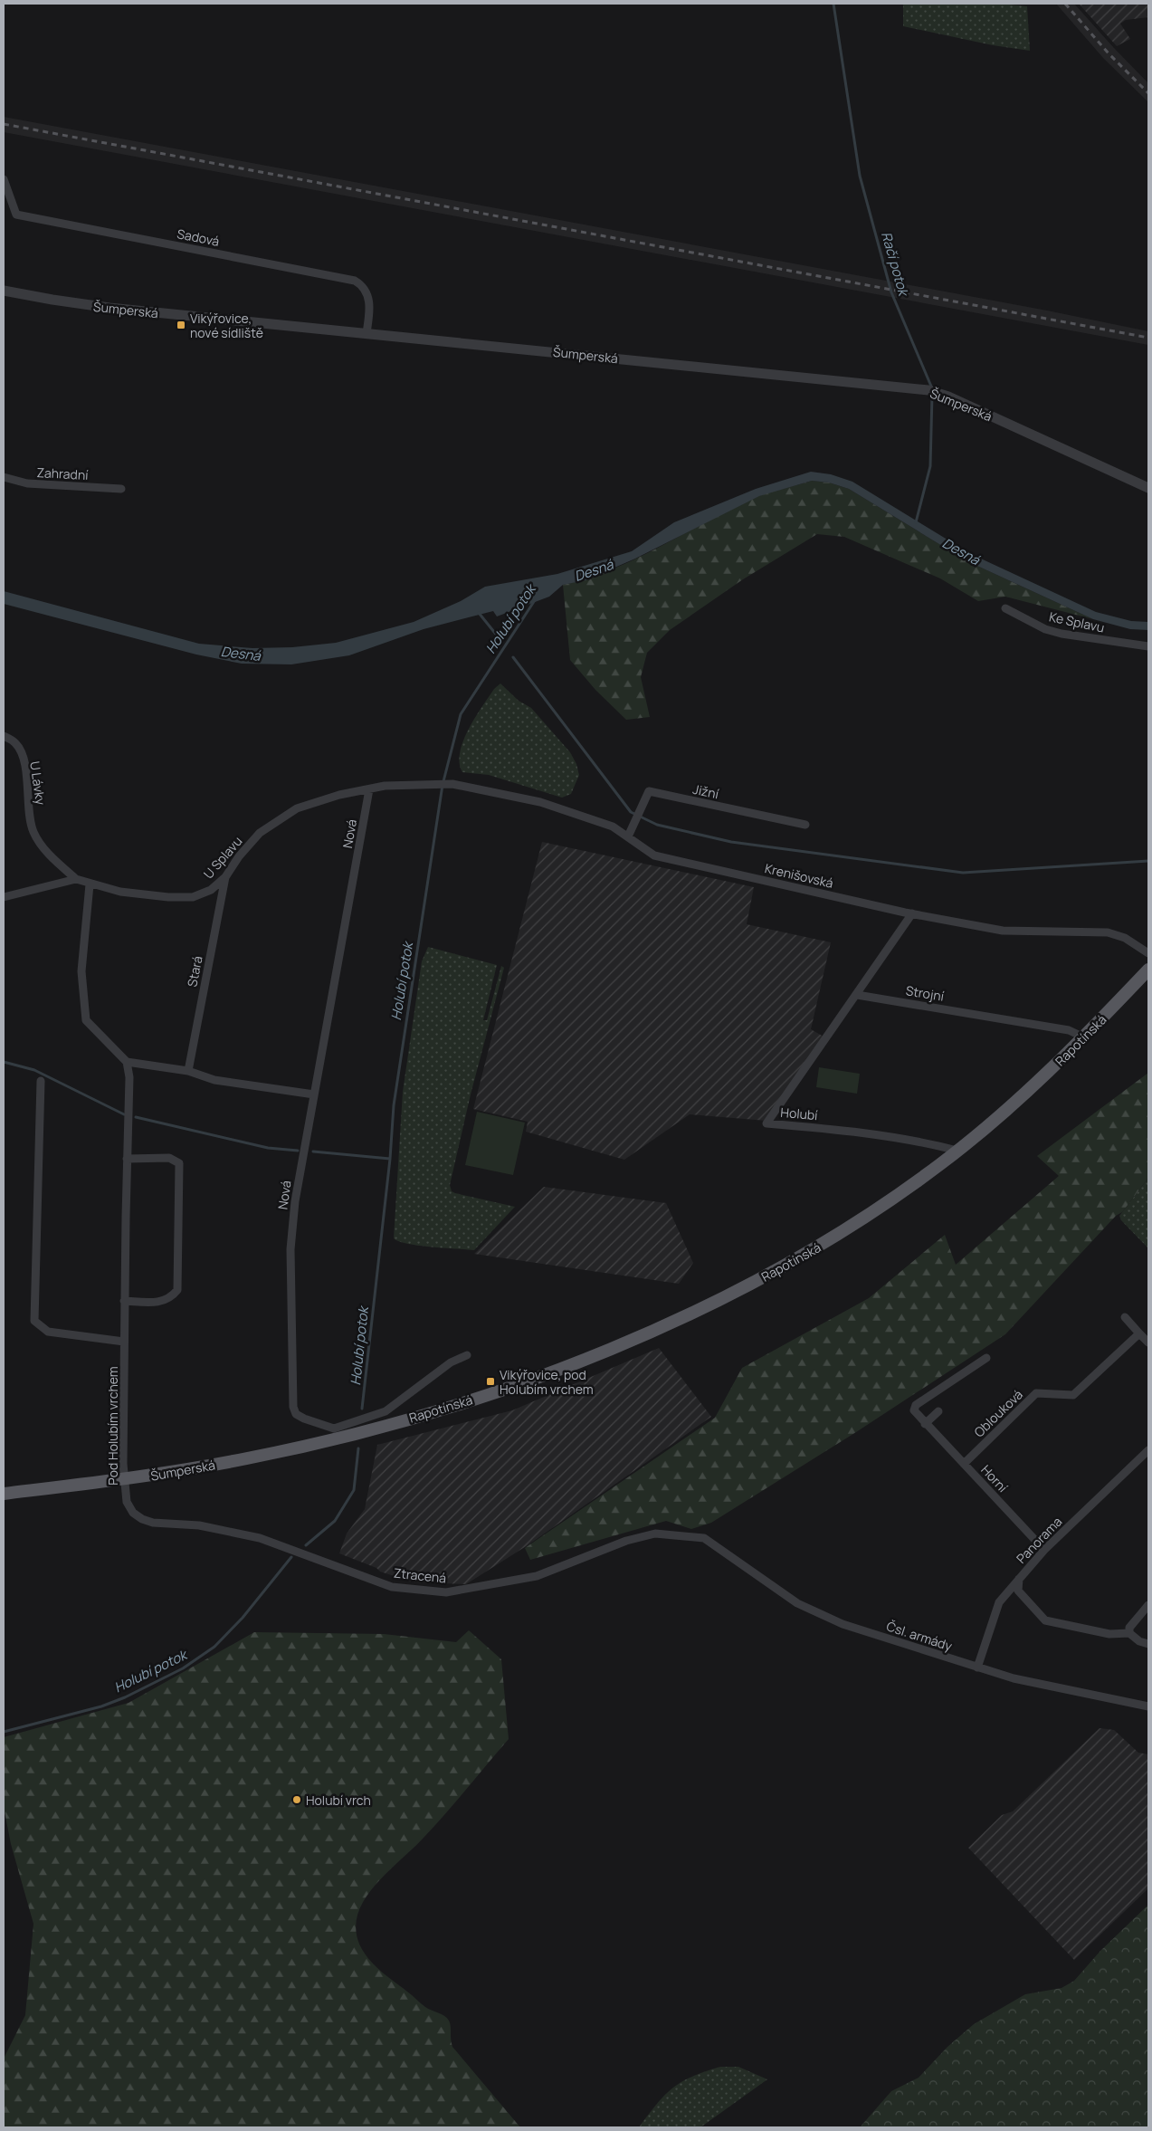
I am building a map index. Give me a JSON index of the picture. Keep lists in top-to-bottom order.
{
  "streets": {
    "main road": ["Šumperská", "Rapotínská"],
    "street": [
      "Sadová",
      "Zahradní",
      "Ke Splavu",
      "U Lávky",
      "Jižní",
      "Nová",
      "U Splavu",
      "Krenišovská",
      "Stará",
      "Strojní",
      "Holubí",
      "Oblouková",
      "Pod Holubím vrchem",
      "Horní",
      "Panorama",
      "Ztracená",
      "Čsl. armády"
    ]
  },
  "crossings": [
    ["Sadová", "Šumperská"],
    ["Šumperská", "Rapotínská"],
    ["Šumperská", "Pod Holubím vrchem"],
    ["U Lávky", "U Splavu"],
    ["Jižní", "Krenišovská"],
    ["Nová", "U Splavu"],
    ["U Splavu", "Krenišovská"],
    ["U Splavu", "Stará"],
    ["Strojní", "Rapotínská"],
    ["Strojní", "Holubí"],
    ["Rapotínská", "Holubí"],
    ["Oblouková", "Horní"],
    ["Pod Holubím vrchem", "Ztracená"],
    ["Horní", "Panorama"],
    ["Panorama", "Čsl. armády"],
    ["Ztracená", "Čsl. armády"]
  ],
  "water": ["Račí potok", "Desná", "Holubí potok"],
  "places": {
    "transit": ["Vikýřovice, nové sídliště", "Vikýřovice, pod Holubím vrchem"],
    "other": ["Holubí vrch"]
  }
}
